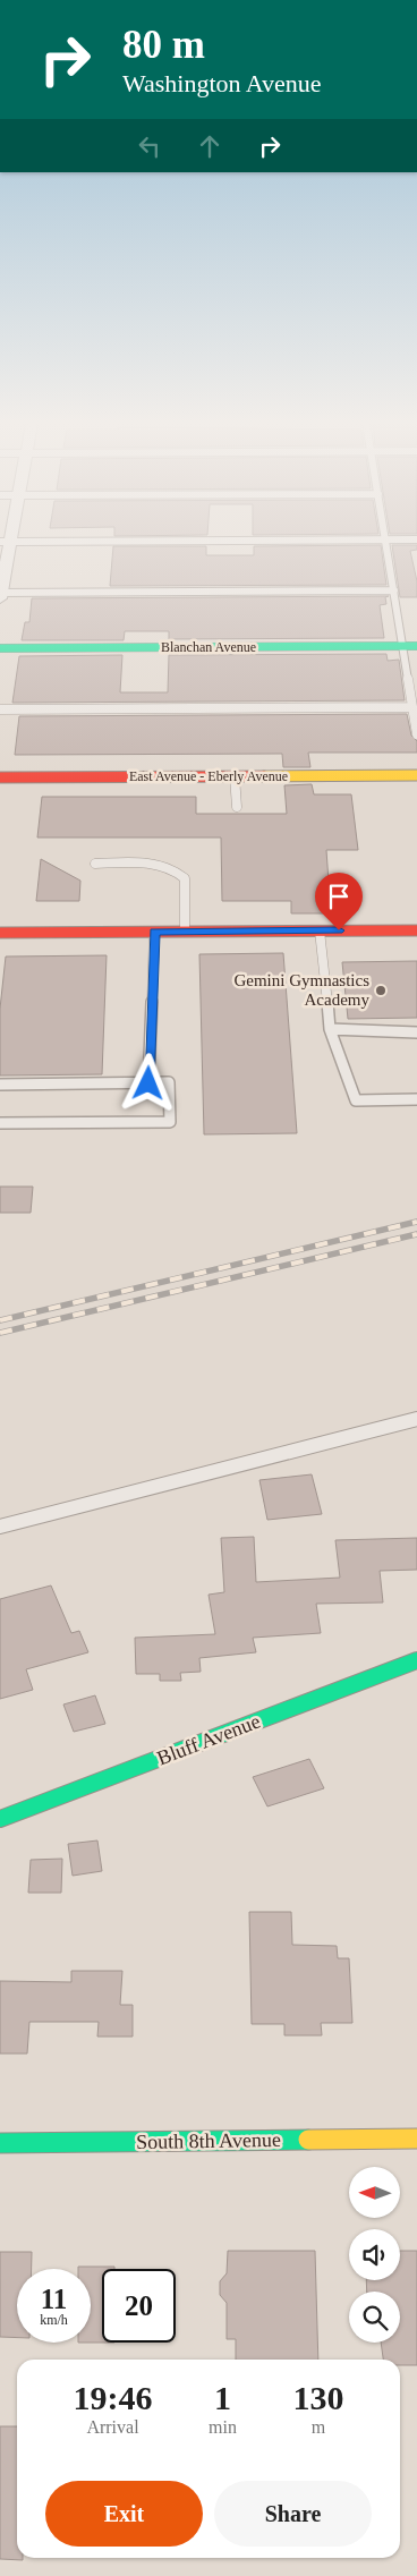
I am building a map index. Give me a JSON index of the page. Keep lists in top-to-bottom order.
{
  "streets": {
    "street": [
      "Blanchan Avenue",
      "East Avenue - Eberly Avenue",
      "Bluff Avenue",
      "South 8th Avenue"
    ]
  },
  "places": ["Gemini Gymnastics Academy"],
  "north": "left",
  "page": {
    "turn": ["80 m", "Washington Avenue"],
    "speed": "11 km/h",
    "limit": "20",
    "eta": [
      "19:46",
      "Arrival",
      "1",
      "min",
      "130",
      "m"
    ],
    "buttons": ["Exit", "Share"]
  }
}
